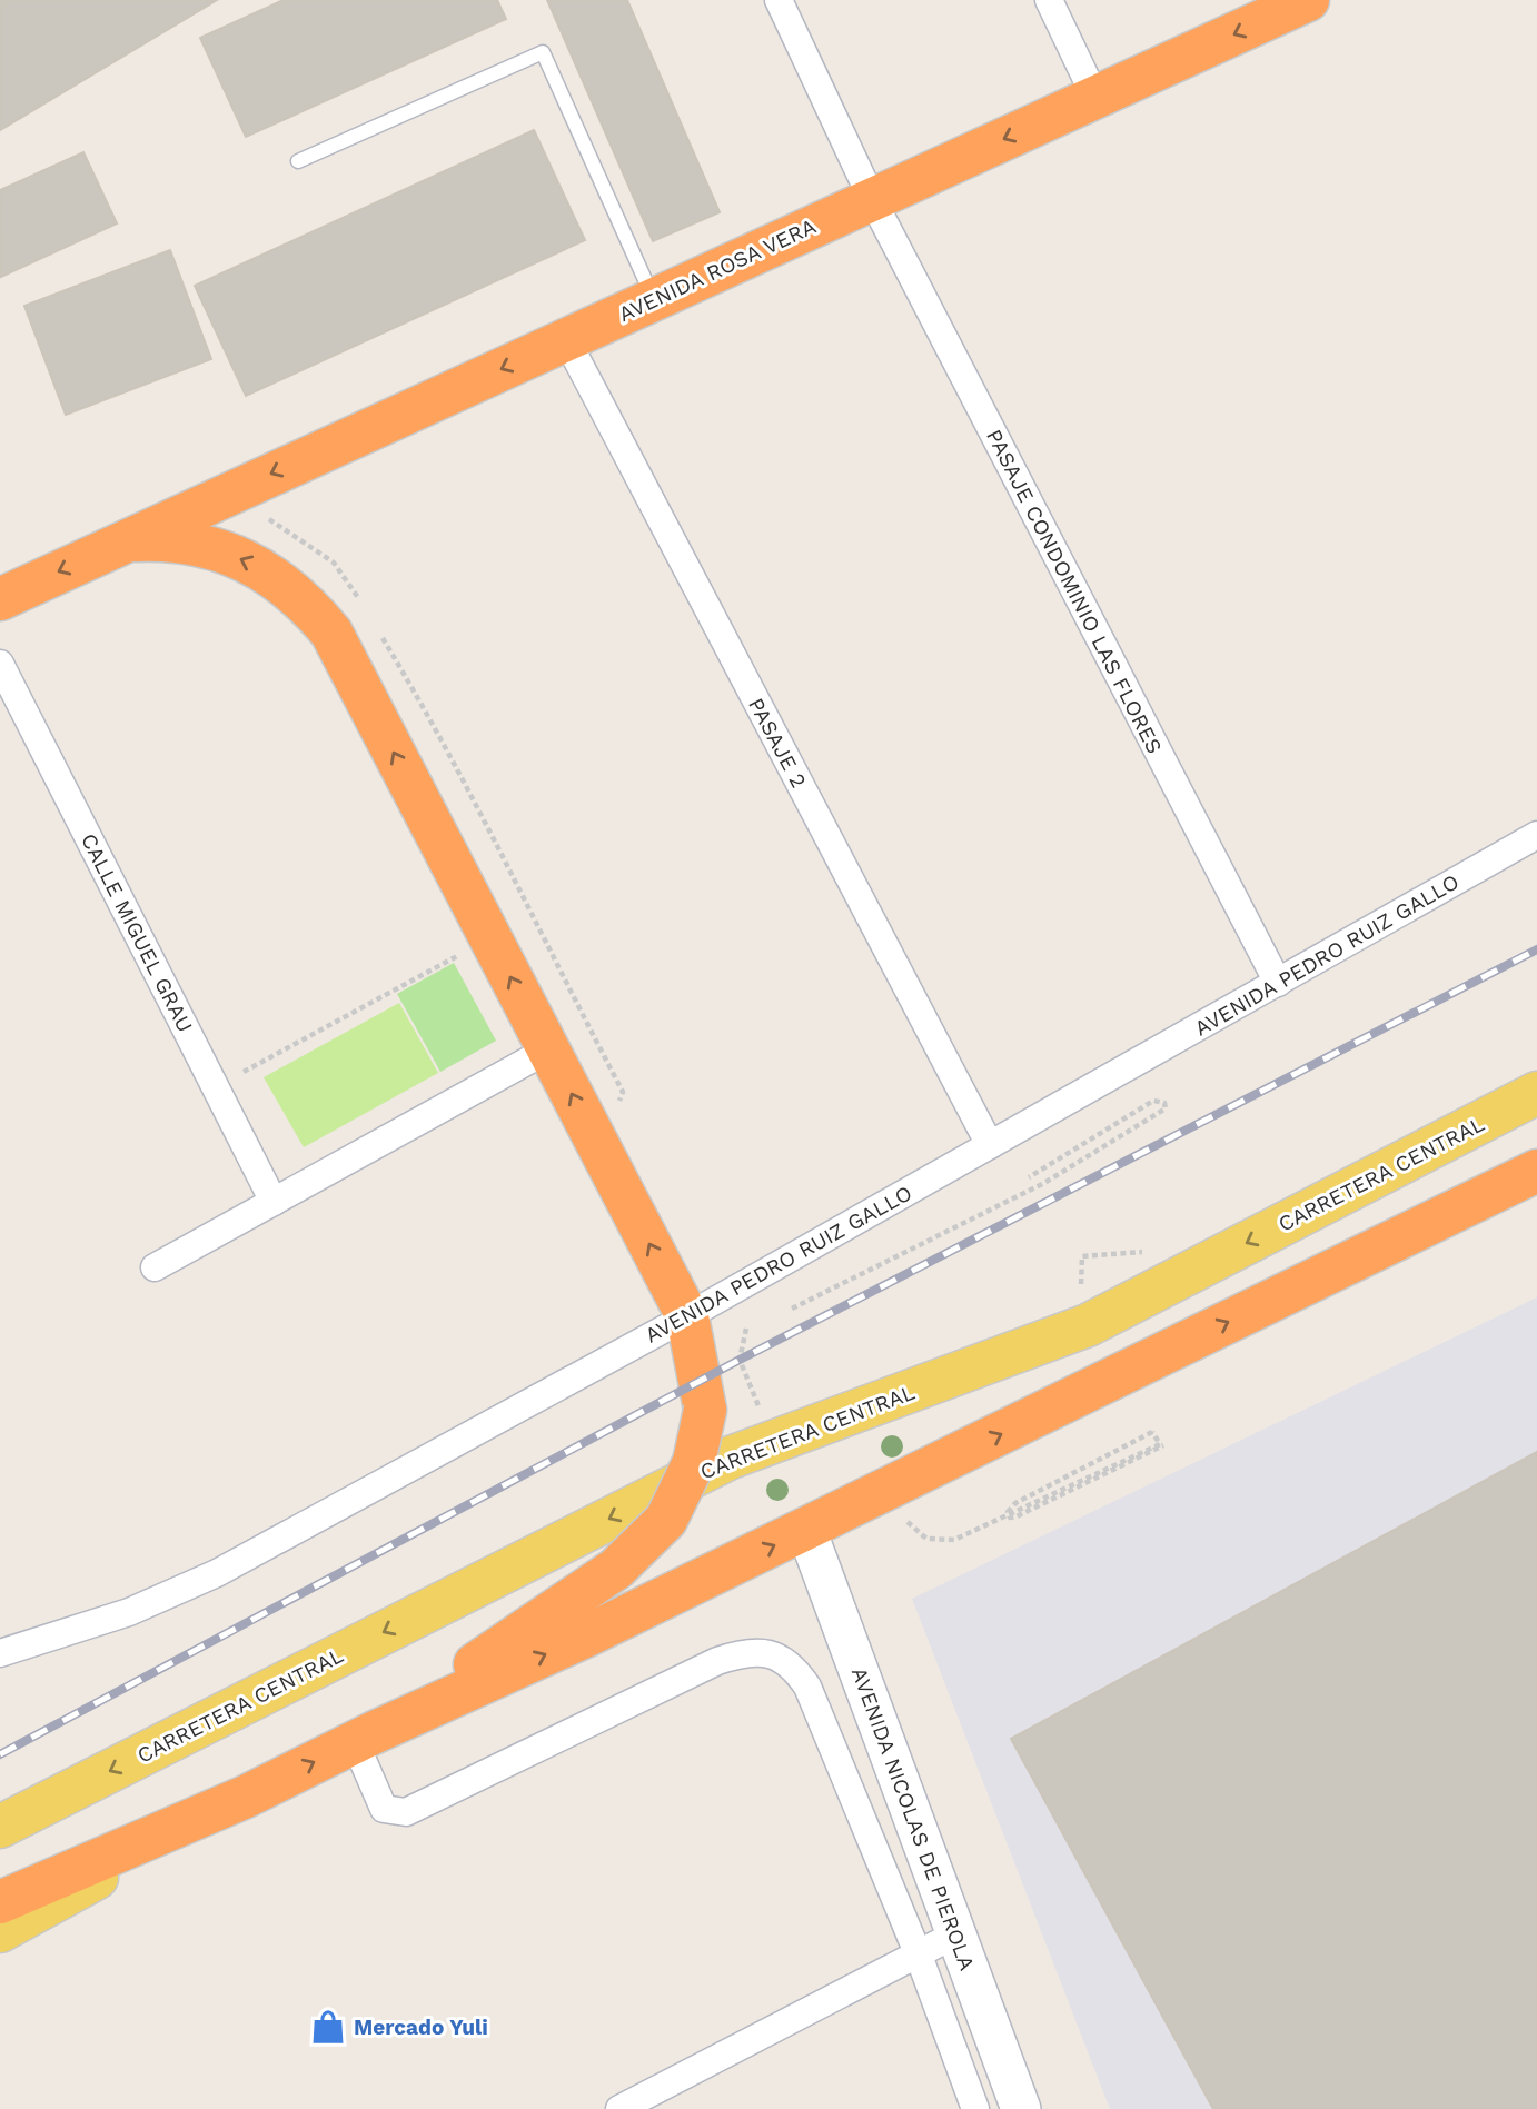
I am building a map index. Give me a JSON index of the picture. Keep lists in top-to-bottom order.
{
  "streets": {
    "highway": ["AVENIDA ROSA VERA"],
    "main road": ["CARRETERA CENTRAL"],
    "street": [
      "PASAJE CONDOMINIO LAS FLORES",
      "PASAJE 2",
      "CALLE MIGUEL GRAU",
      "AVENIDA PEDRO RUIZ GALLO",
      "AVENIDA NICOLAS DE PIEROLA"
    ]
  },
  "crossings": [
    ["AVENIDA ROSA VERA", "PASAJE CONDOMINIO LAS FLORES"],
    ["AVENIDA ROSA VERA", "PASAJE 2"],
    ["PASAJE CONDOMINIO LAS FLORES", "AVENIDA PEDRO RUIZ GALLO"],
    ["PASAJE 2", "AVENIDA PEDRO RUIZ GALLO"]
  ],
  "one_way": ["AVENIDA ROSA VERA", "CARRETERA CENTRAL"],
  "places": {
    "shop": ["Mercado Yuli"]
  }
}
